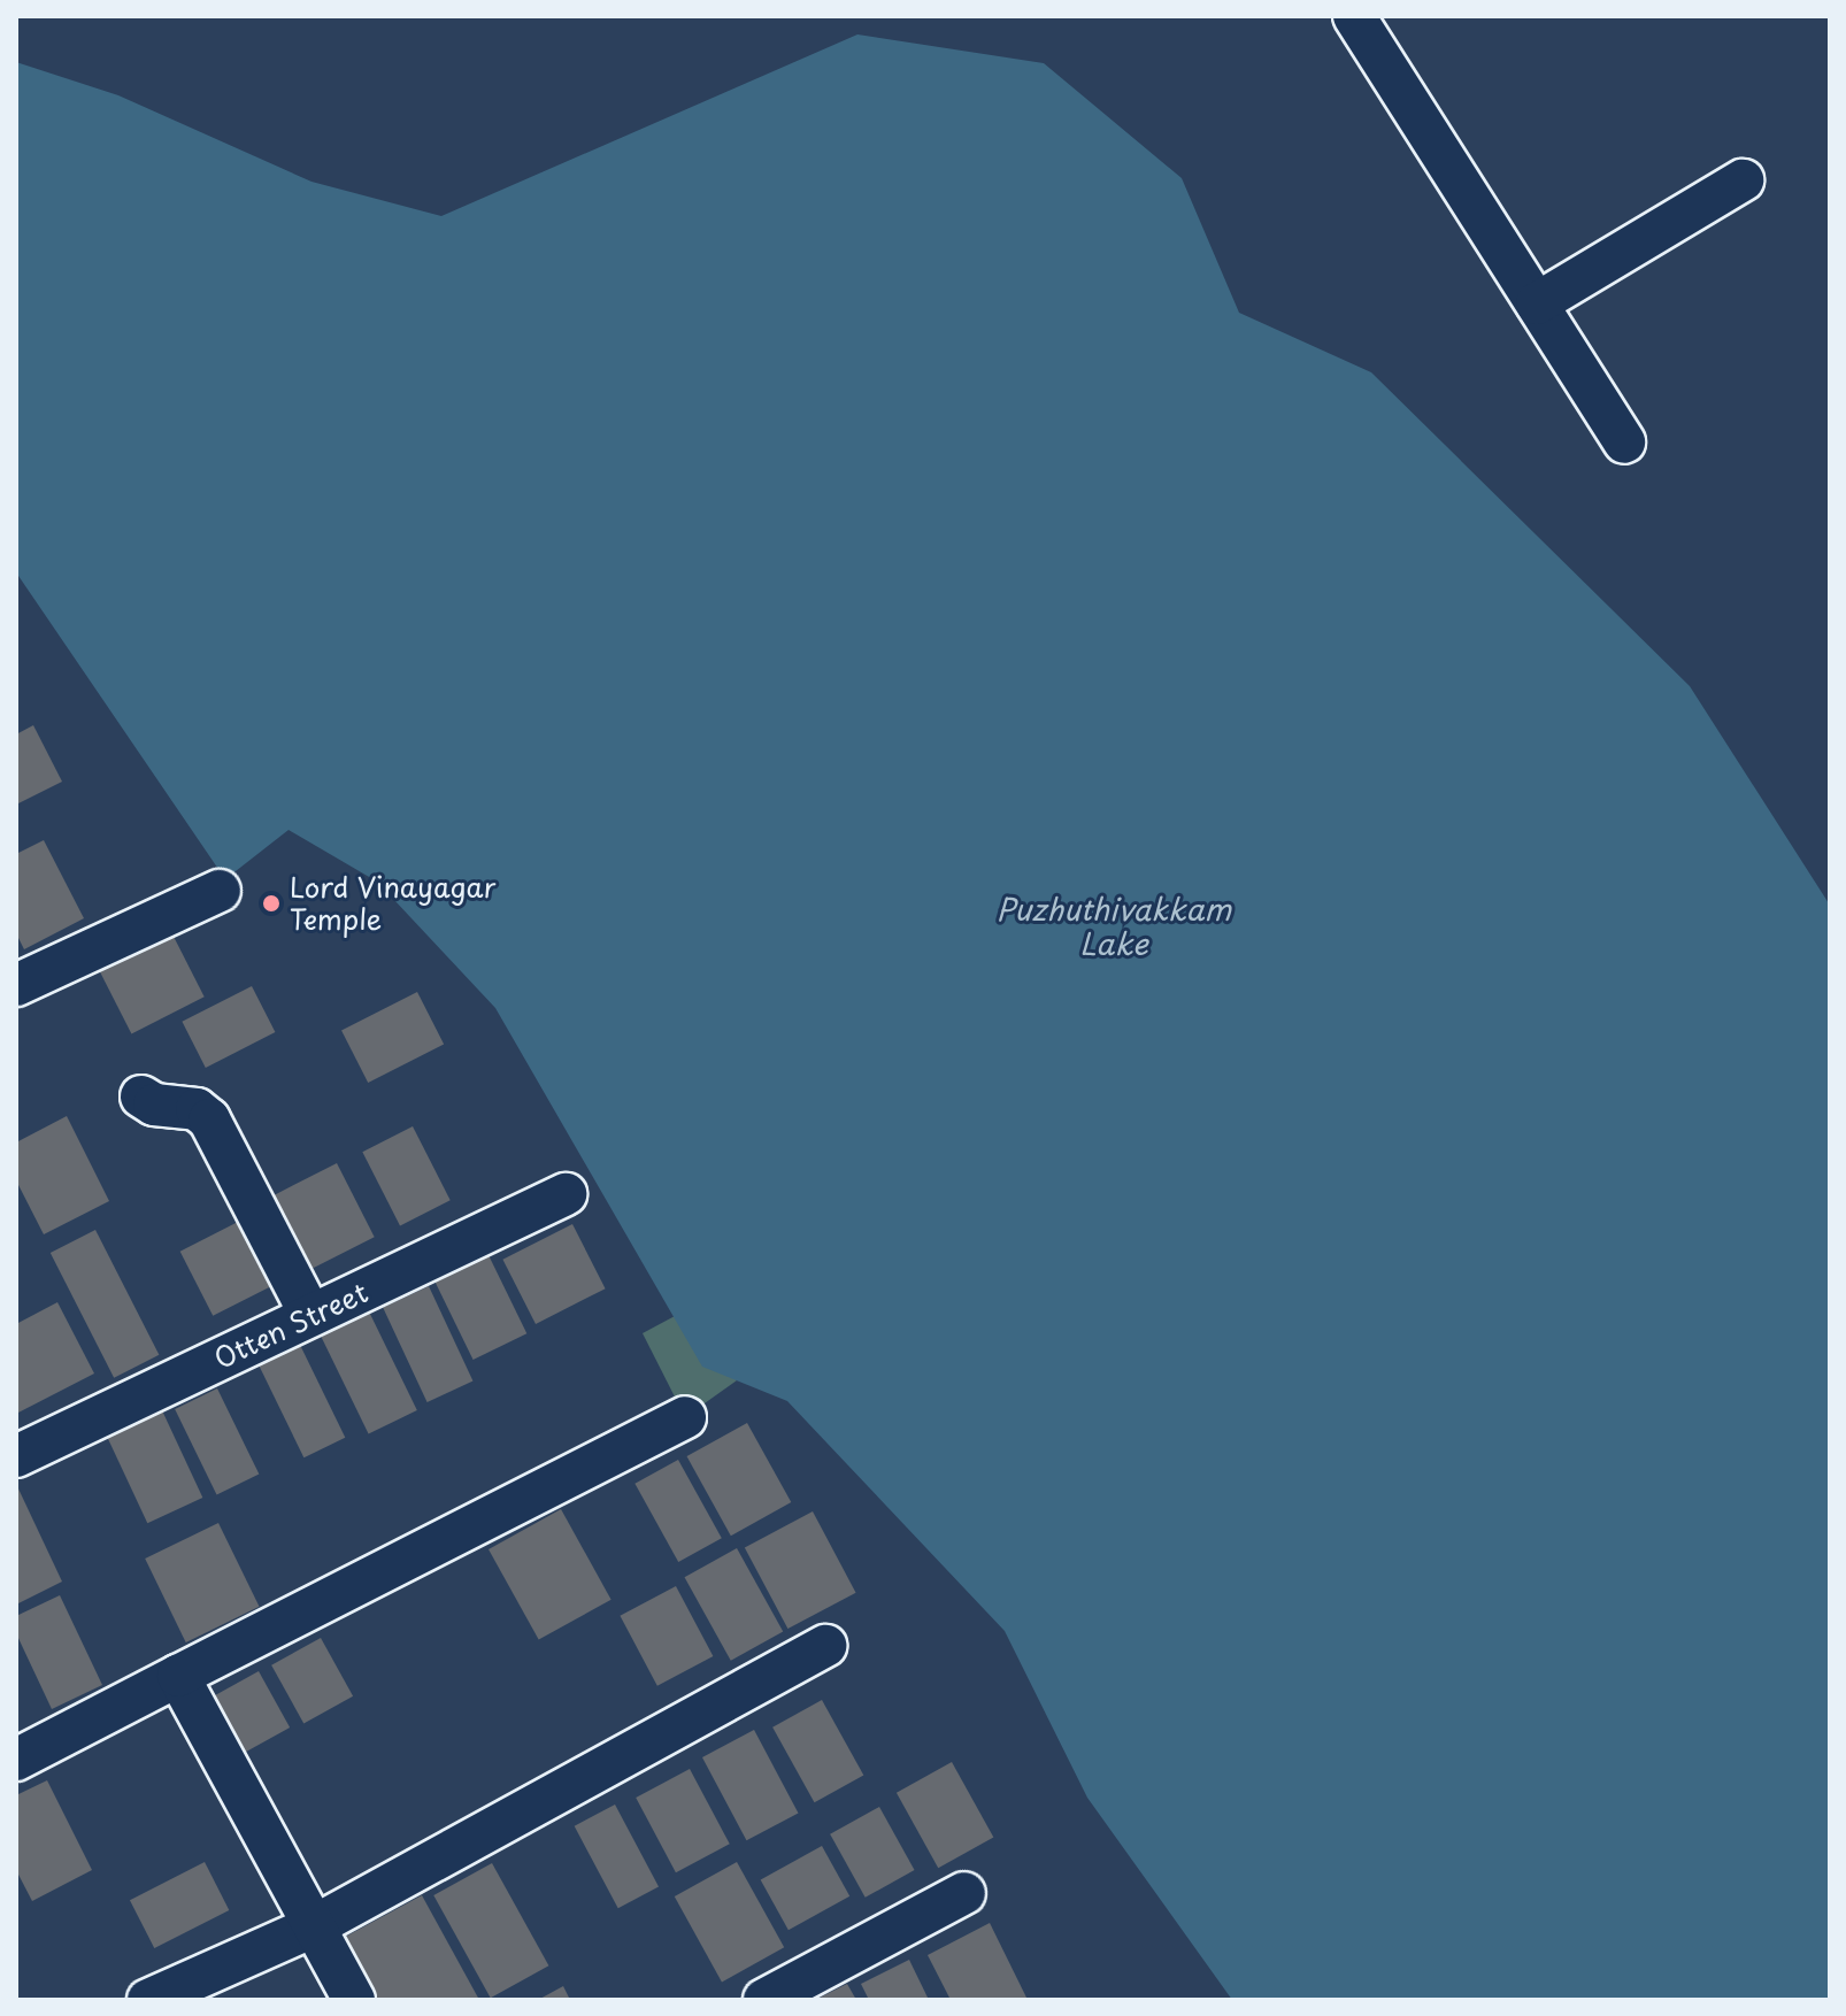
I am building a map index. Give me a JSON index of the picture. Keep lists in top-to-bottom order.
{
  "streets": {
    "street": ["Otten Street"]
  },
  "water": ["Puzhuthivakkam Lake"],
  "places": ["Lord Vinayagar Temple"]
}
